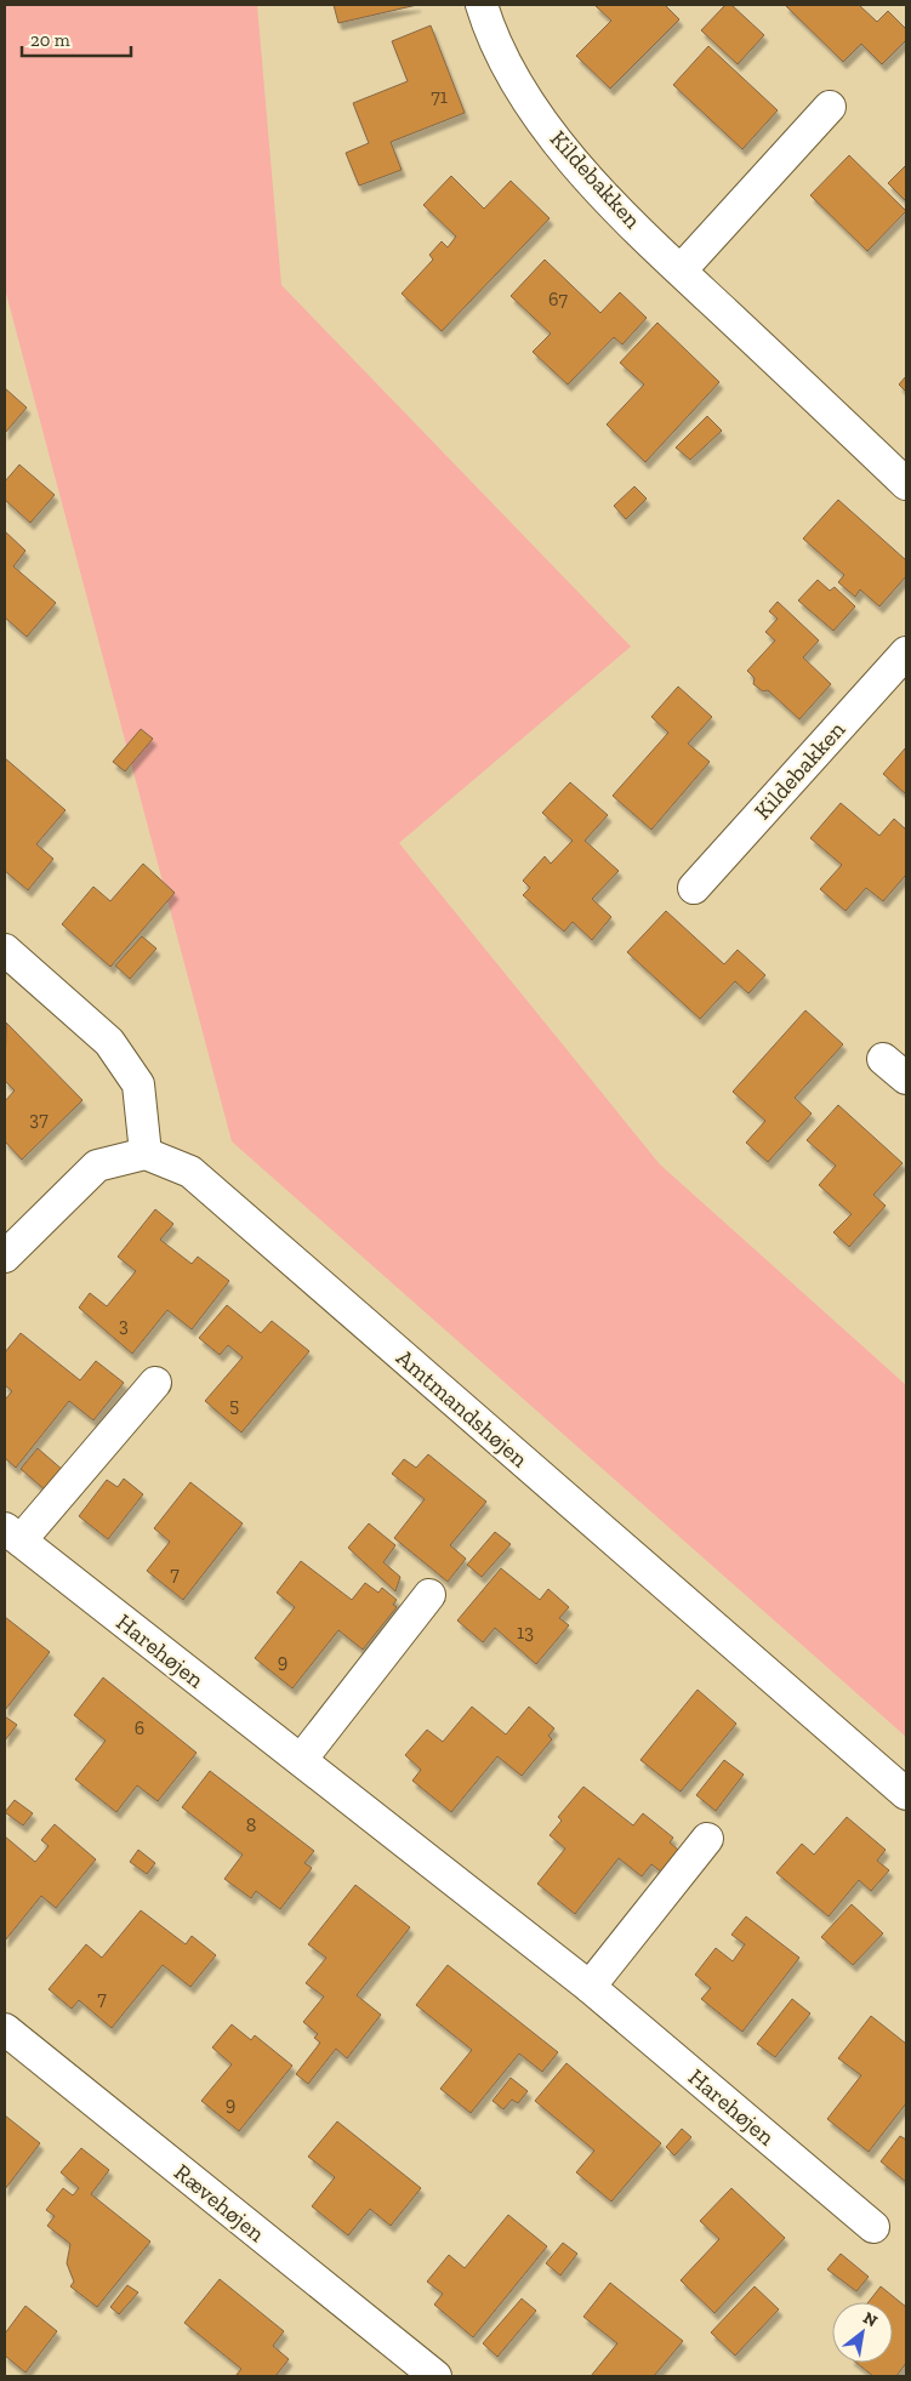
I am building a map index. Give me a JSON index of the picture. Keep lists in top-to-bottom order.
{
  "streets": {
    "street": [
      "Kildebakken",
      "Amtmandshøjen",
      "Harehøjen",
      "Rævehøjen"
    ]
  },
  "house_numbers": [
    "71",
    "67",
    "37",
    "3",
    "5",
    "7",
    "13",
    "9",
    "6",
    "8",
    "7",
    "9"
  ],
  "scale_bar": "20 m",
  "north": "top right"
}
